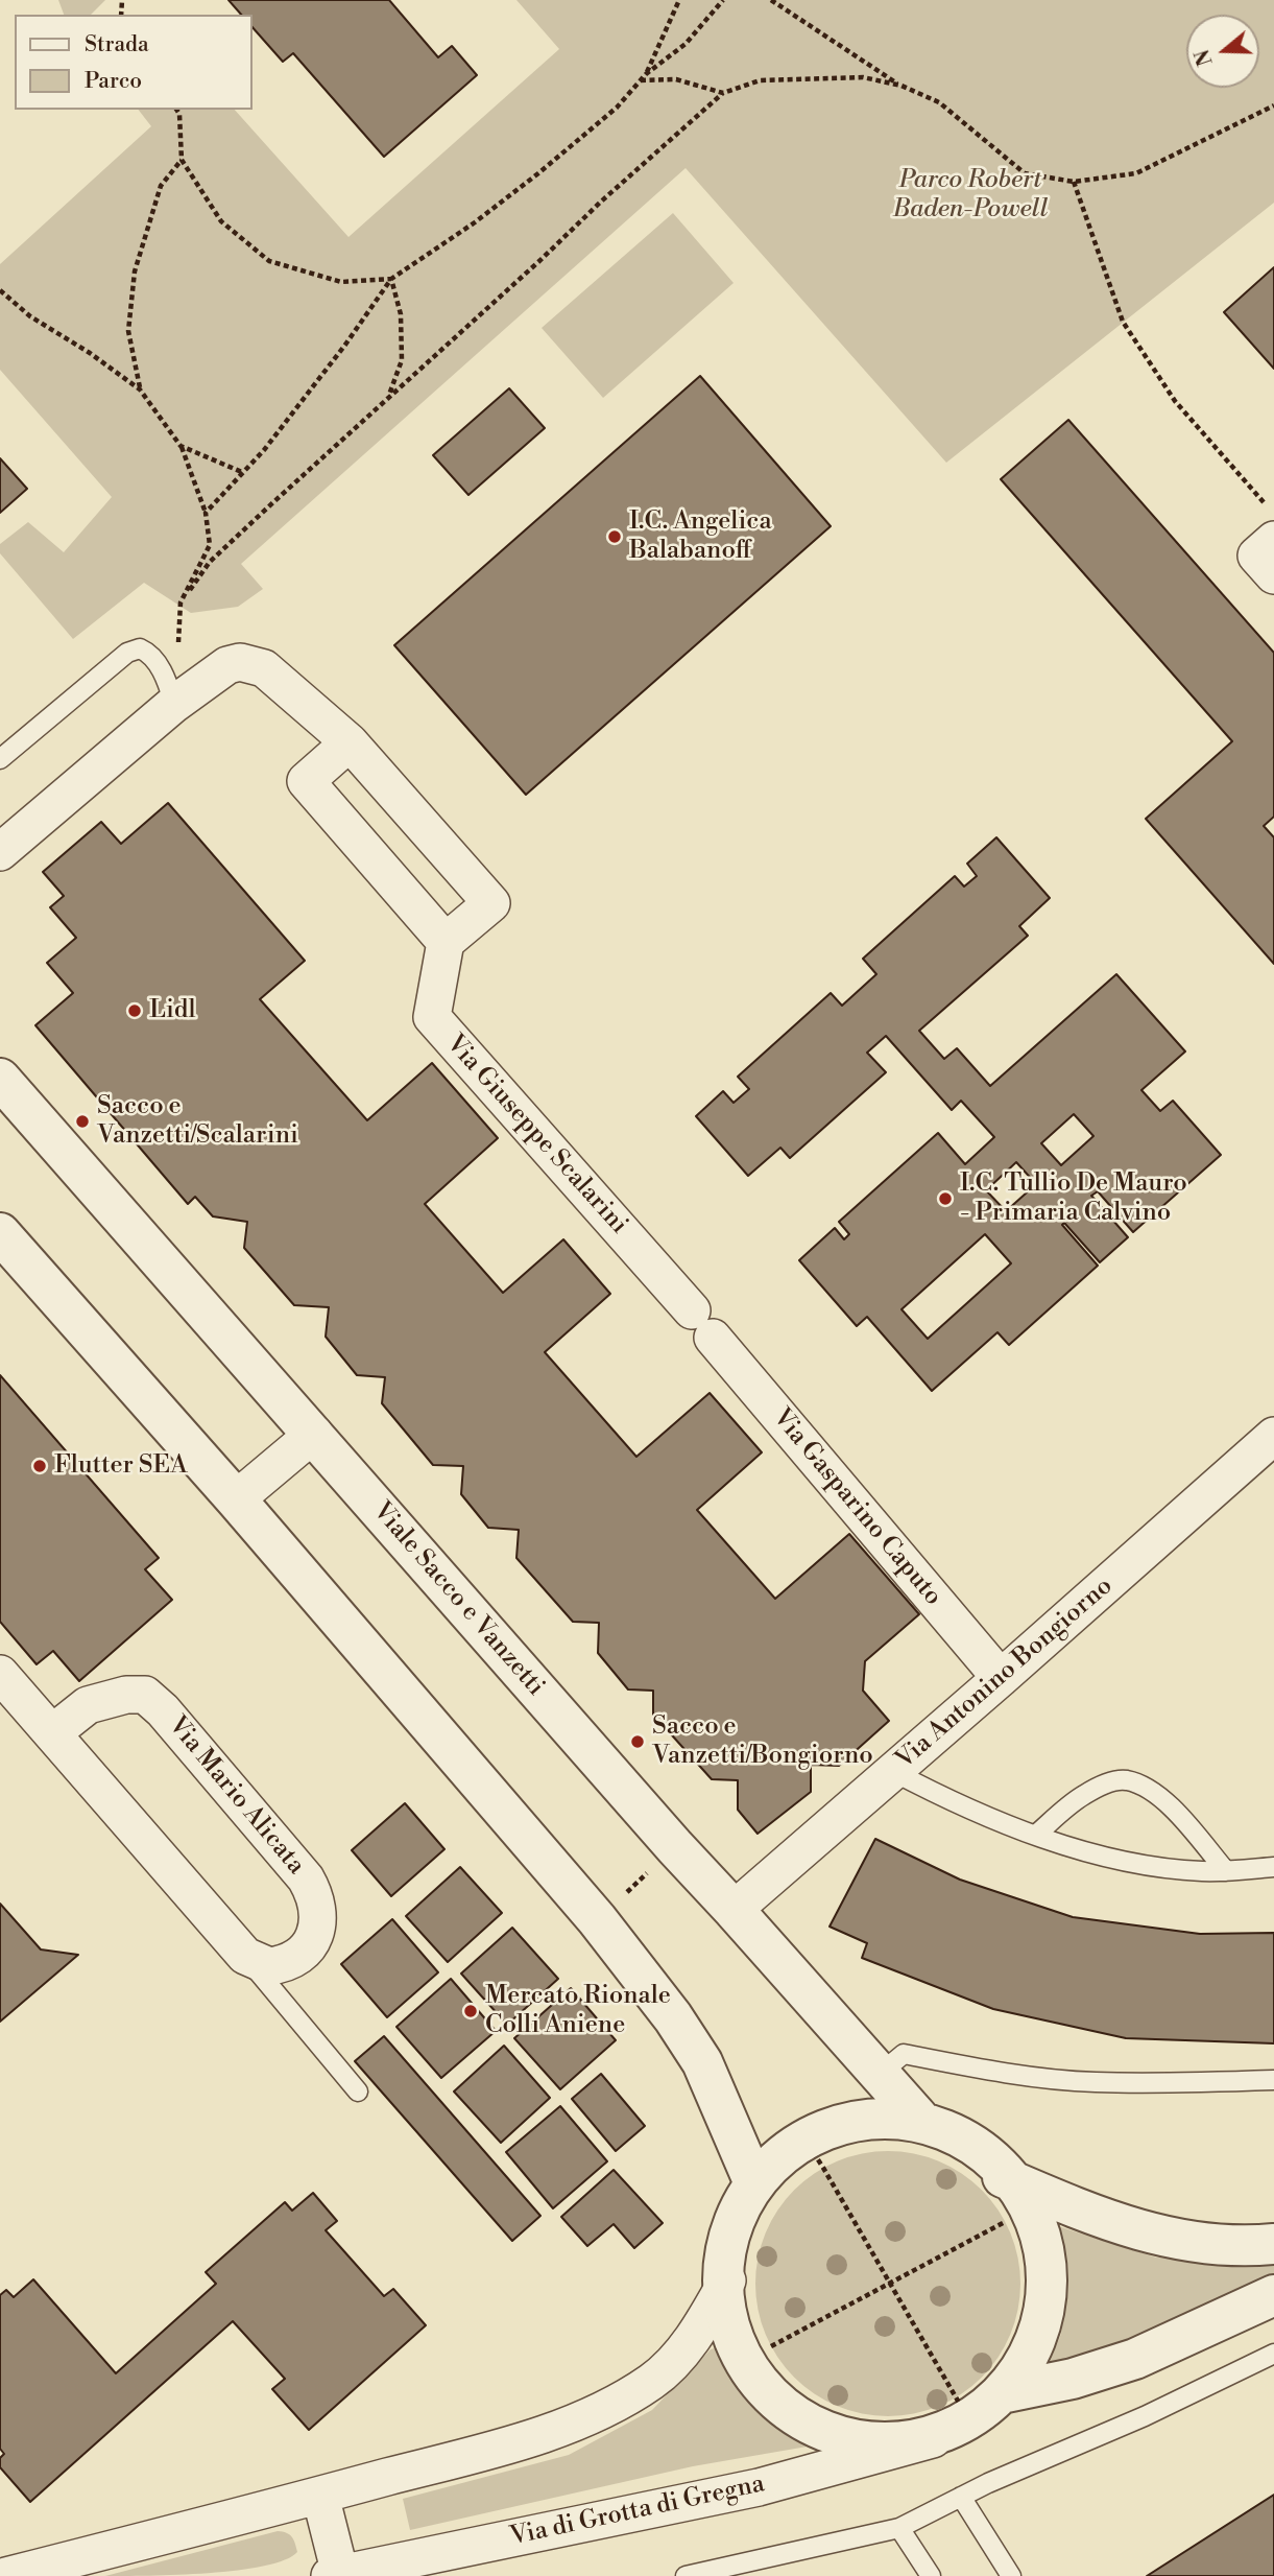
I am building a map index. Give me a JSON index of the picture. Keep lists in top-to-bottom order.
{
  "streets": {
    "street": [
      "Via Giuseppe Scalarini",
      "Via Gasparino Caputo",
      "Viale Sacco e Vanzetti",
      "Via Antonino Bongiorno",
      "Via Mario Alicata",
      "Via di Grotta di Gregna"
    ]
  },
  "crossings": [
    ["Via Giuseppe Scalarini", "Via Gasparino Caputo"],
    ["Via Gasparino Caputo", "Via Antonino Bongiorno"],
    ["Viale Sacco e Vanzetti", "Via Antonino Bongiorno"],
    ["Viale Sacco e Vanzetti", "Via di Grotta di Gregna"]
  ],
  "parks": ["Parco Robert Baden-Powell"],
  "places": [
    "I.C. Angelica Balabanoff",
    "Lidl",
    "Sacco e Vanzetti/Scalarini",
    "I.C. Tullio De Mauro - Primaria Calvino",
    "Flutter SEA",
    "Sacco e Vanzetti/Bongiorno",
    "Mercato Rionale Colli Aniene"
  ],
  "legend": ["Strada", "Parco"],
  "north": "left"
}
